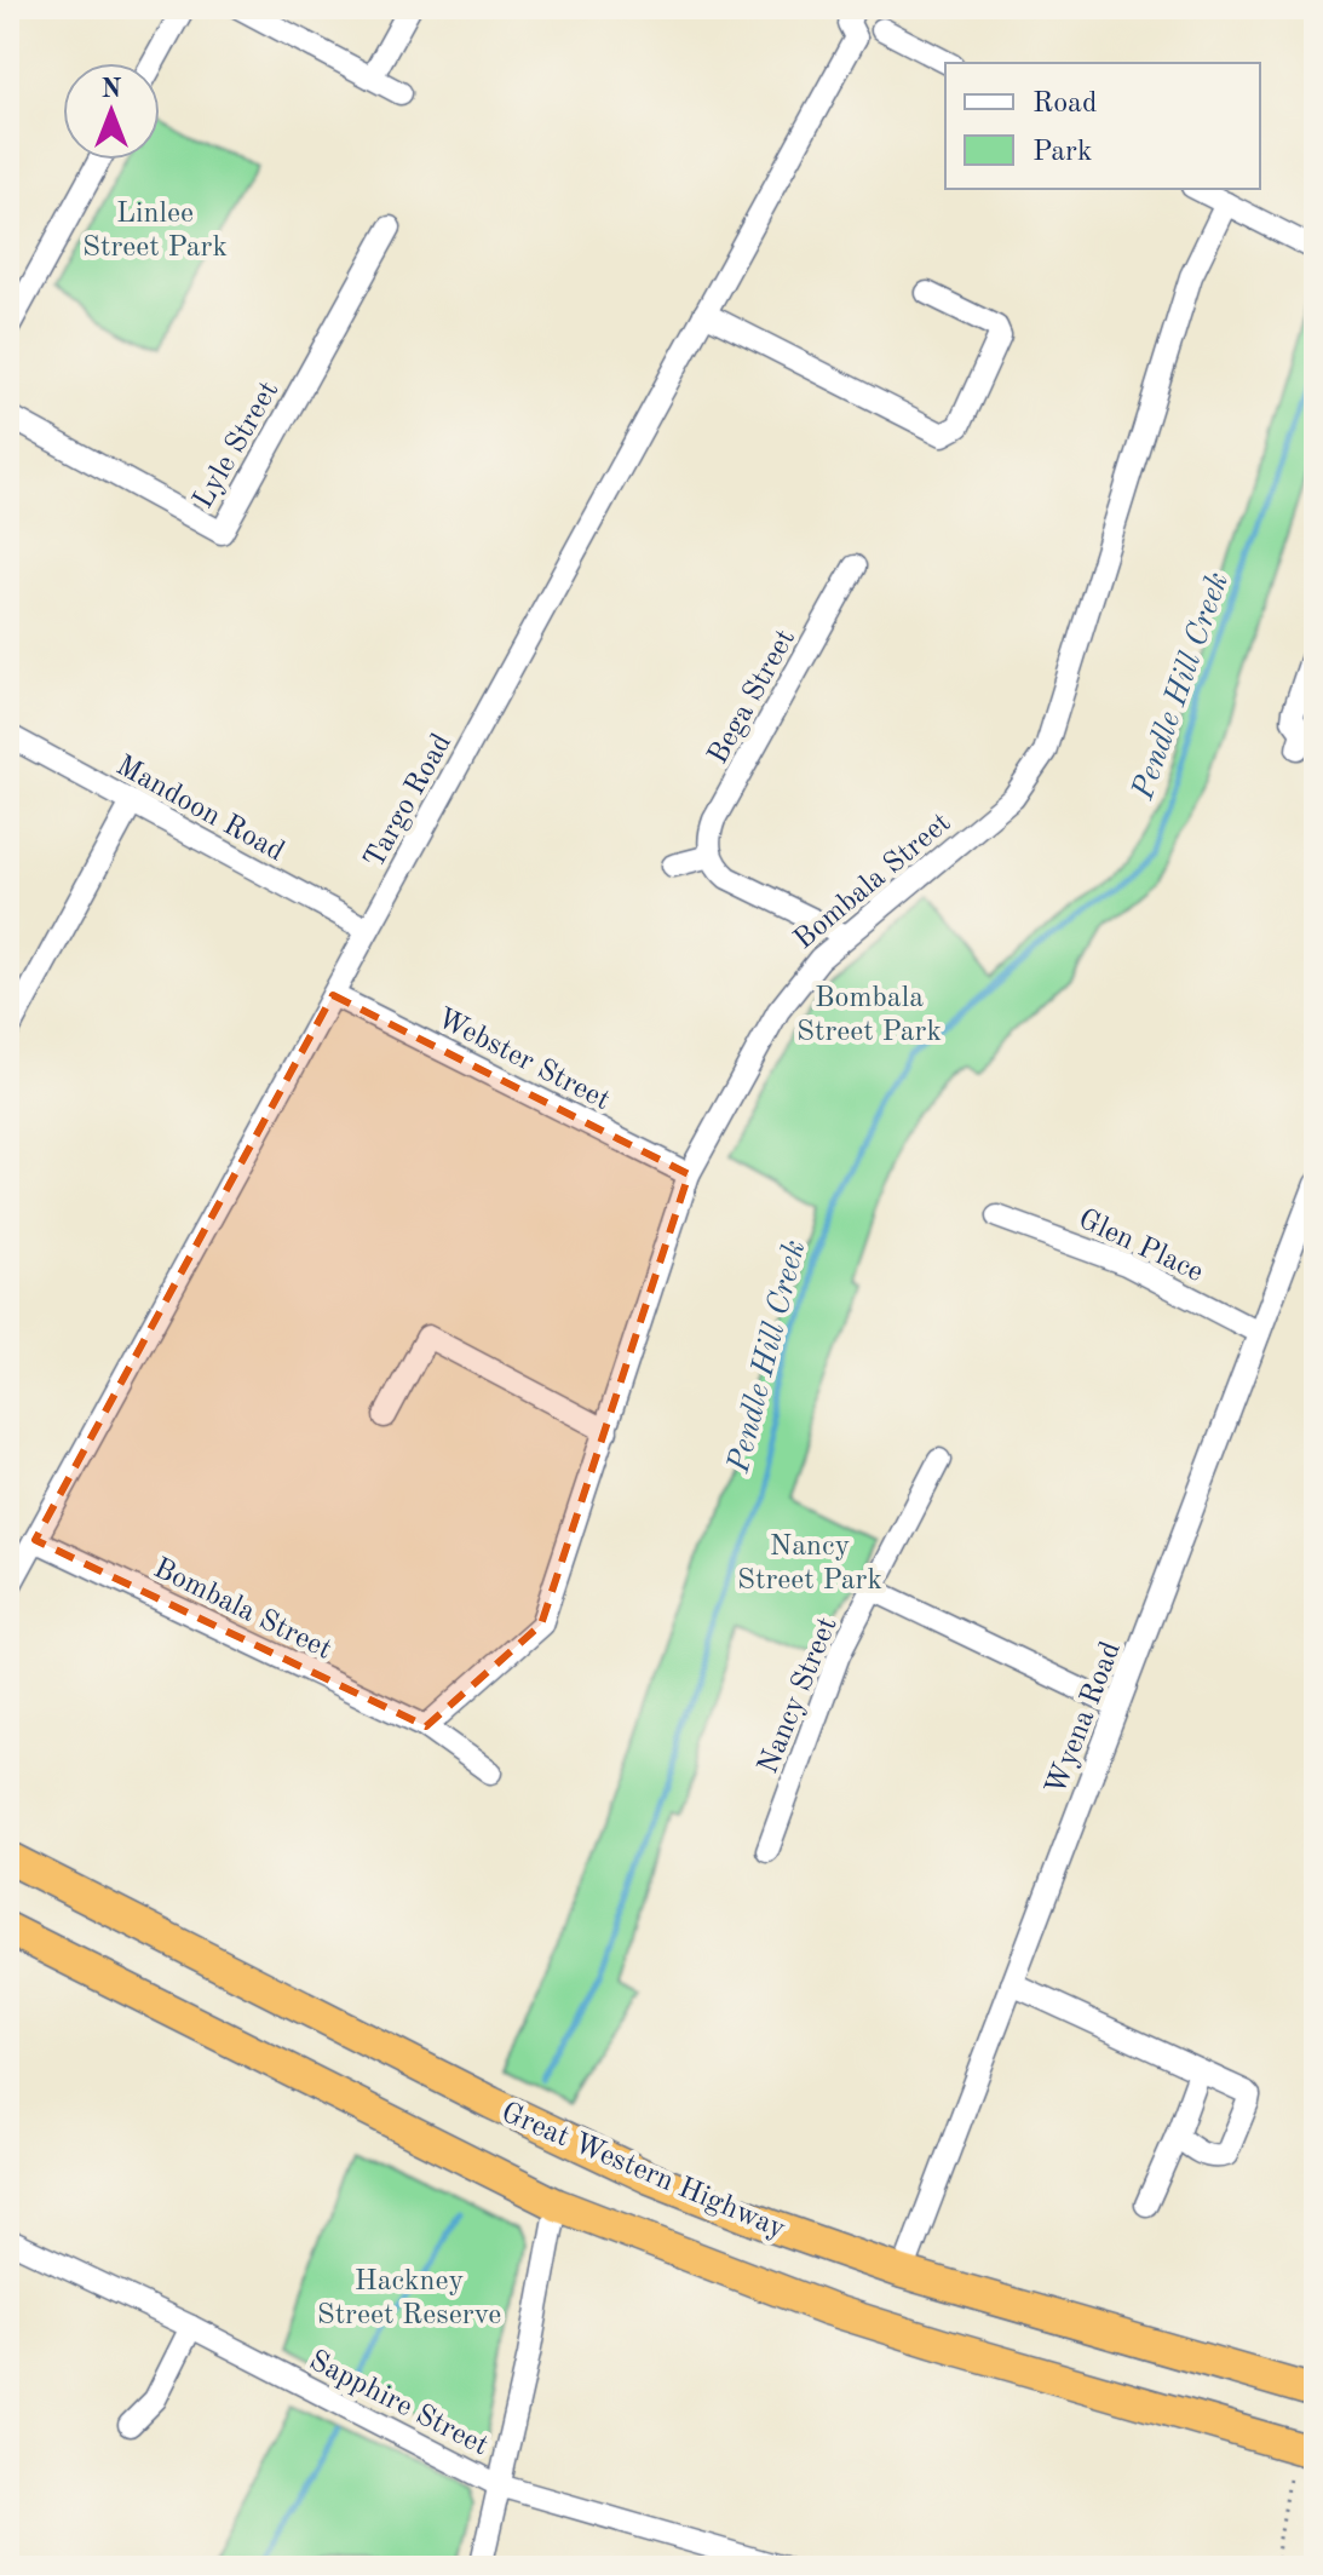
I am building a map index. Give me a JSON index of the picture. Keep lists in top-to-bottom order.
{
  "streets": {
    "highway": ["Great Western Highway"],
    "street": [
      "Lyle Street",
      "Bega Street",
      "Targo Road",
      "Mandoon Road",
      "Bombala Street",
      "Webster Street",
      "Glen Place",
      "Nancy Street",
      "Wyena Road",
      "Sapphire Street"
    ]
  },
  "crossings": [
    ["Targo Road", "Mandoon Road"],
    ["Targo Road", "Bombala Street"],
    ["Targo Road", "Webster Street"],
    ["Bombala Street", "Webster Street"],
    ["Glen Place", "Wyena Road"],
    ["Wyena Road", "Great Western Highway"]
  ],
  "water": ["Pendle Hill Creek"],
  "parks": [
    "Linlee Street Park",
    "Bombala Street Park",
    "Nancy Street Park",
    "Hackney Street Reserve"
  ],
  "legend": ["Road", "Park"],
  "north": "top"
}
